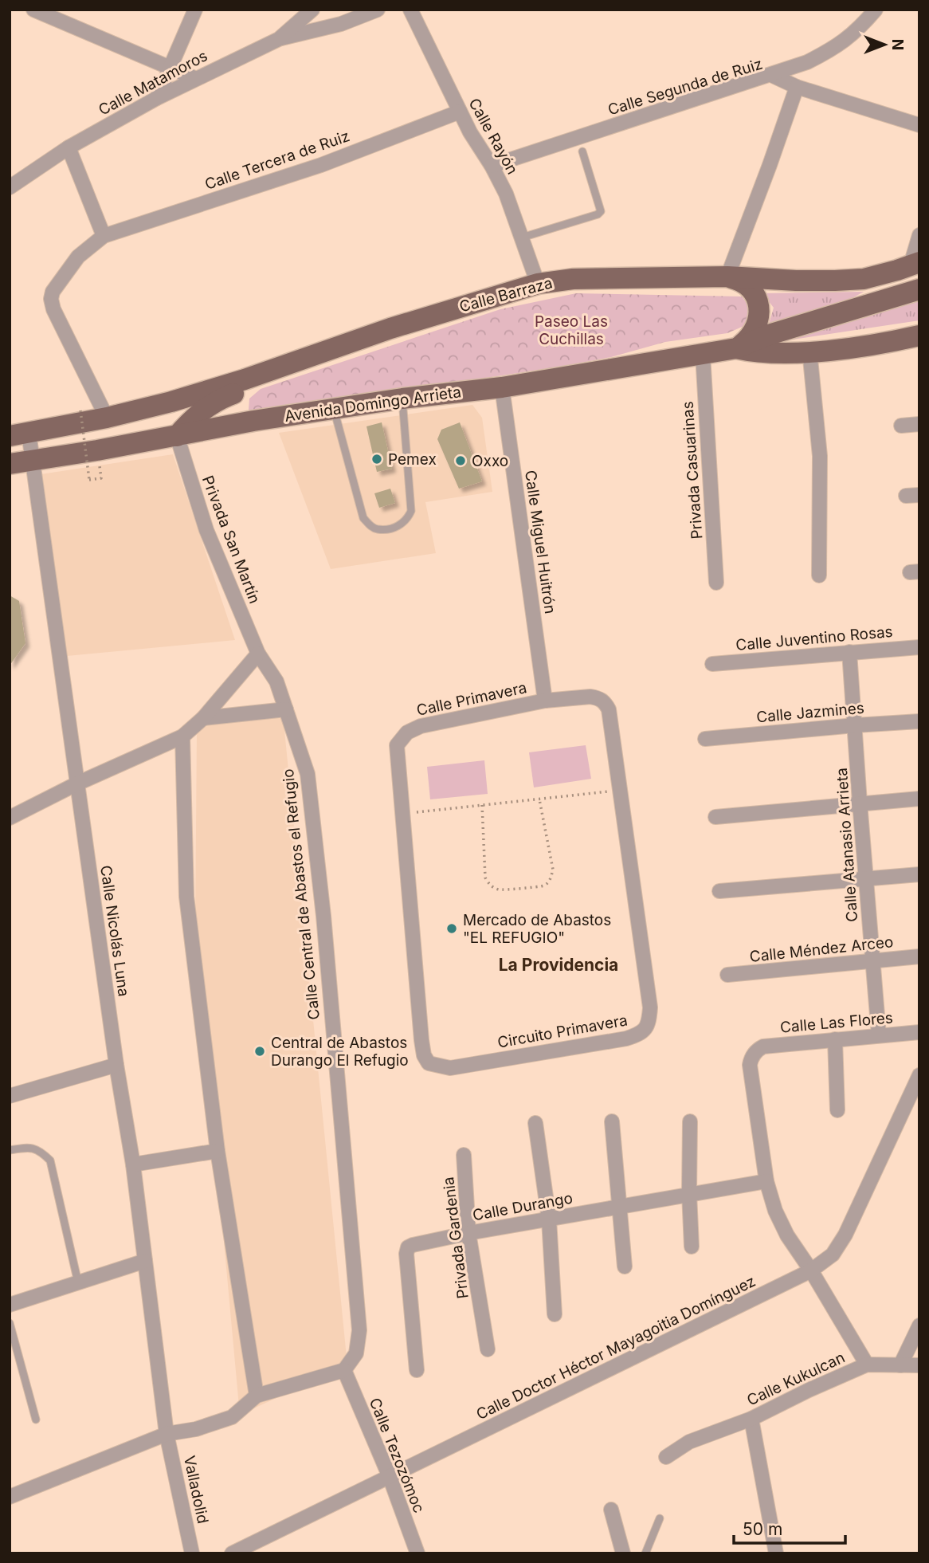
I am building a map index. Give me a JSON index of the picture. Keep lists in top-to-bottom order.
{
  "streets": {
    "main road": ["Calle Barraza", "Avenida Domingo Arrieta"],
    "street": [
      "Calle Matamoros",
      "Calle Segunda de Ruiz",
      "Calle Rayón",
      "Calle Tercera de Ruiz",
      "Privada Casuarinas",
      "Privada San Martín",
      "Calle Miguel Huitrón",
      "Calle Juventino Rosas",
      "Calle Primavera",
      "Calle Jazmines",
      "Calle Atanasio Arrieta",
      "Calle Central de Abastos el Refugio",
      "Calle Nicolás Luna",
      "Calle Méndez Arceo",
      "Calle Las Flores",
      "Circuito Primavera",
      "Calle Durango",
      "Privada Gardenia",
      "Calle Doctor Héctor Mayagoitia Domínguez",
      "Calle Kukulcan",
      "Calle Tezozómoc",
      "Valladolid"
    ]
  },
  "crossings": [
    ["Calle Segunda de Ruiz", "Calle Rayón"],
    ["Calle Rayón", "Calle Tercera de Ruiz"],
    ["Calle Rayón", "Calle Barraza"],
    ["Calle Barraza", "Calle Nicolás Luna"],
    ["Avenida Domingo Arrieta", "Privada Casuarinas"],
    ["Avenida Domingo Arrieta", "Privada San Martín"],
    ["Avenida Domingo Arrieta", "Calle Miguel Huitrón"],
    ["Avenida Domingo Arrieta", "Calle Nicolás Luna"],
    ["Privada San Martín", "Calle Central de Abastos el Refugio"],
    ["Calle Miguel Huitrón", "Calle Primavera"],
    ["Calle Miguel Huitrón", "Circuito Primavera"],
    ["Calle Juventino Rosas", "Calle Atanasio Arrieta"],
    ["Calle Primavera", "Circuito Primavera"],
    ["Calle Jazmines", "Calle Atanasio Arrieta"],
    ["Calle Atanasio Arrieta", "Calle Méndez Arceo"],
    ["Calle Atanasio Arrieta", "Calle Las Flores"],
    ["Calle Central de Abastos el Refugio", "Calle Tezozómoc"],
    ["Calle Nicolás Luna", "Valladolid"],
    ["Calle Las Flores", "Calle Durango"],
    ["Calle Durango", "Privada Gardenia"],
    ["Calle Doctor Héctor Mayagoitia Domínguez", "Calle Tezozómoc"]
  ],
  "districts": ["La Providencia"],
  "parks": ["Paseo Las Cuchillas"],
  "places": [
    "Pemex",
    "Oxxo",
    "Mercado de Abastos \"EL REFUGIO\"",
    "Central de Abastos Durango El Refugio"
  ],
  "scale_bar": "50 m",
  "north": "right"
}
